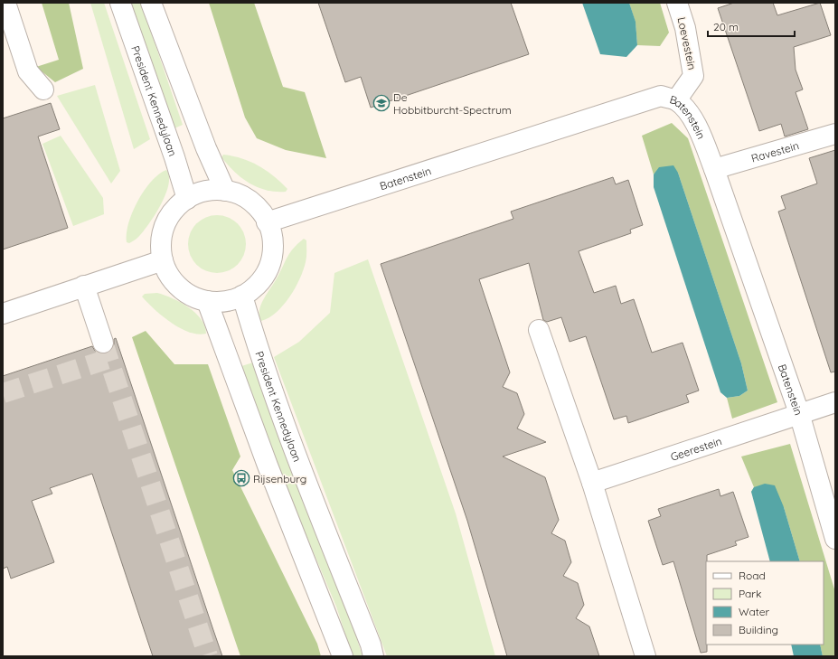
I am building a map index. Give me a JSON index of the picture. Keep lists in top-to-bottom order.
{
  "streets": {
    "street": [
      "Loevestein",
      "President Kennedylaan",
      "Batenstein",
      "Ravestein",
      "Geerestein"
    ]
  },
  "crossings": [
    ["Loevestein", "Batenstein"],
    ["President Kennedylaan", "Batenstein"],
    ["Batenstein", "Ravestein"],
    ["Batenstein", "Geerestein"]
  ],
  "places": {
    "school or university": ["De Hobbitburcht-Spectrum"],
    "bus stop": ["Rijsenburg"]
  },
  "legend": [
    "Road",
    "Park",
    "Water",
    "Building"
  ],
  "scale_bar": "20 m"
}
